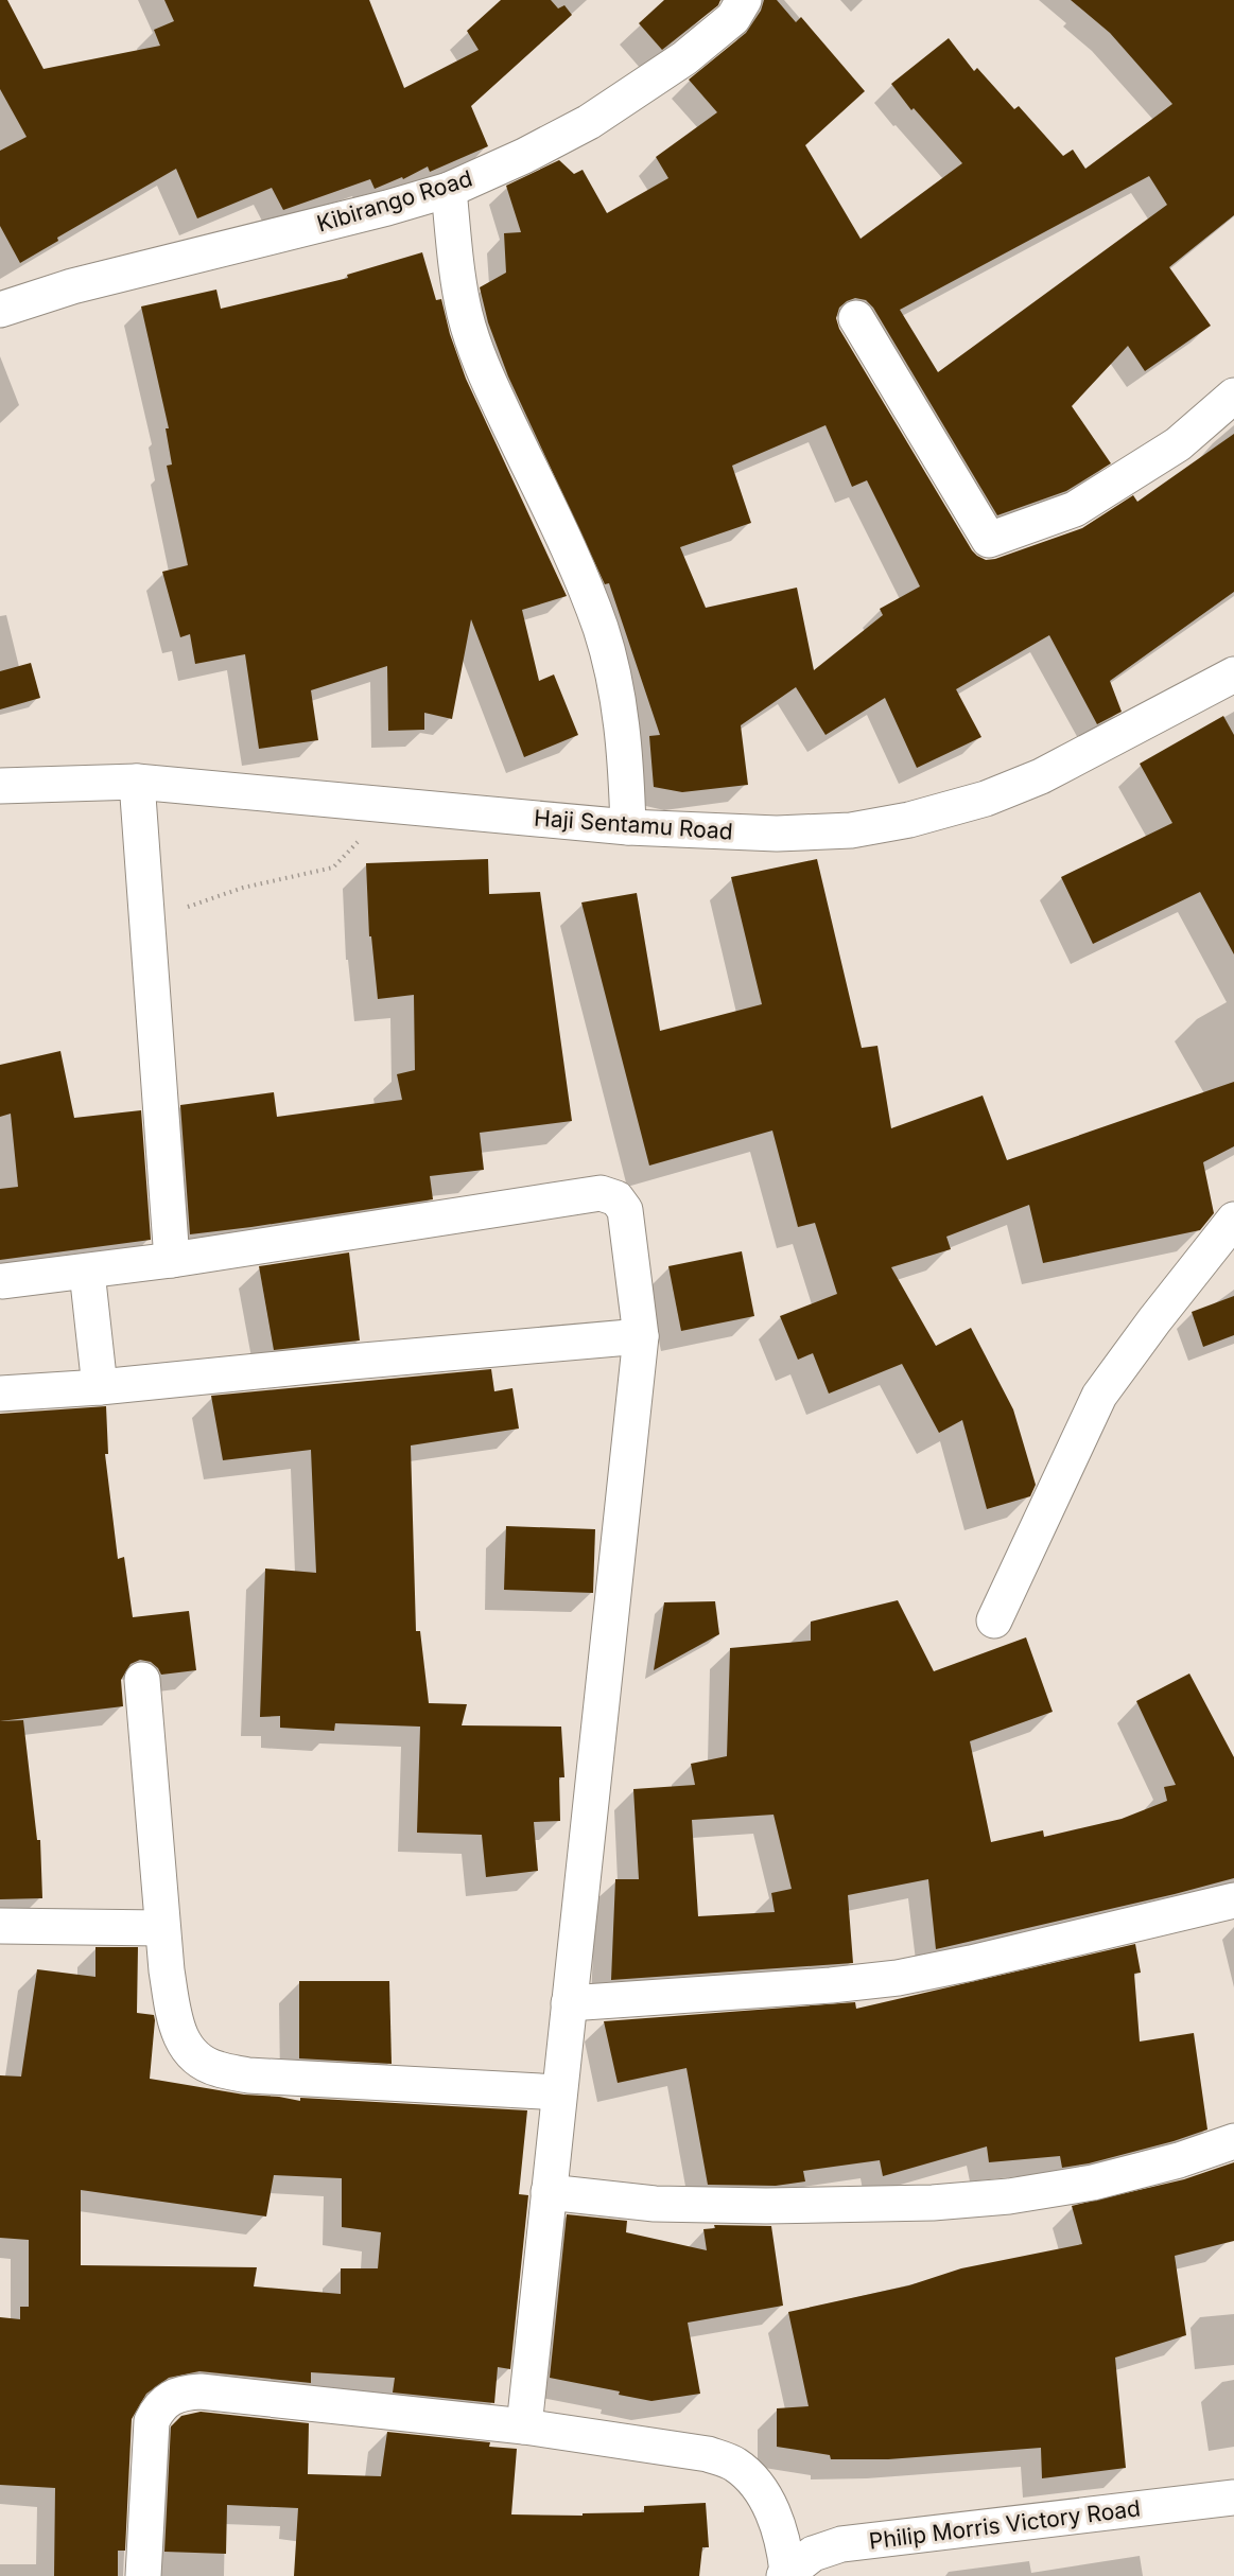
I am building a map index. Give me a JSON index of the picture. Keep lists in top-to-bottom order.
{
  "streets": {
    "street": ["Kibirango Road", "Haji Sentamu Road", "Philip Morris Victory Road"]
  }
}
